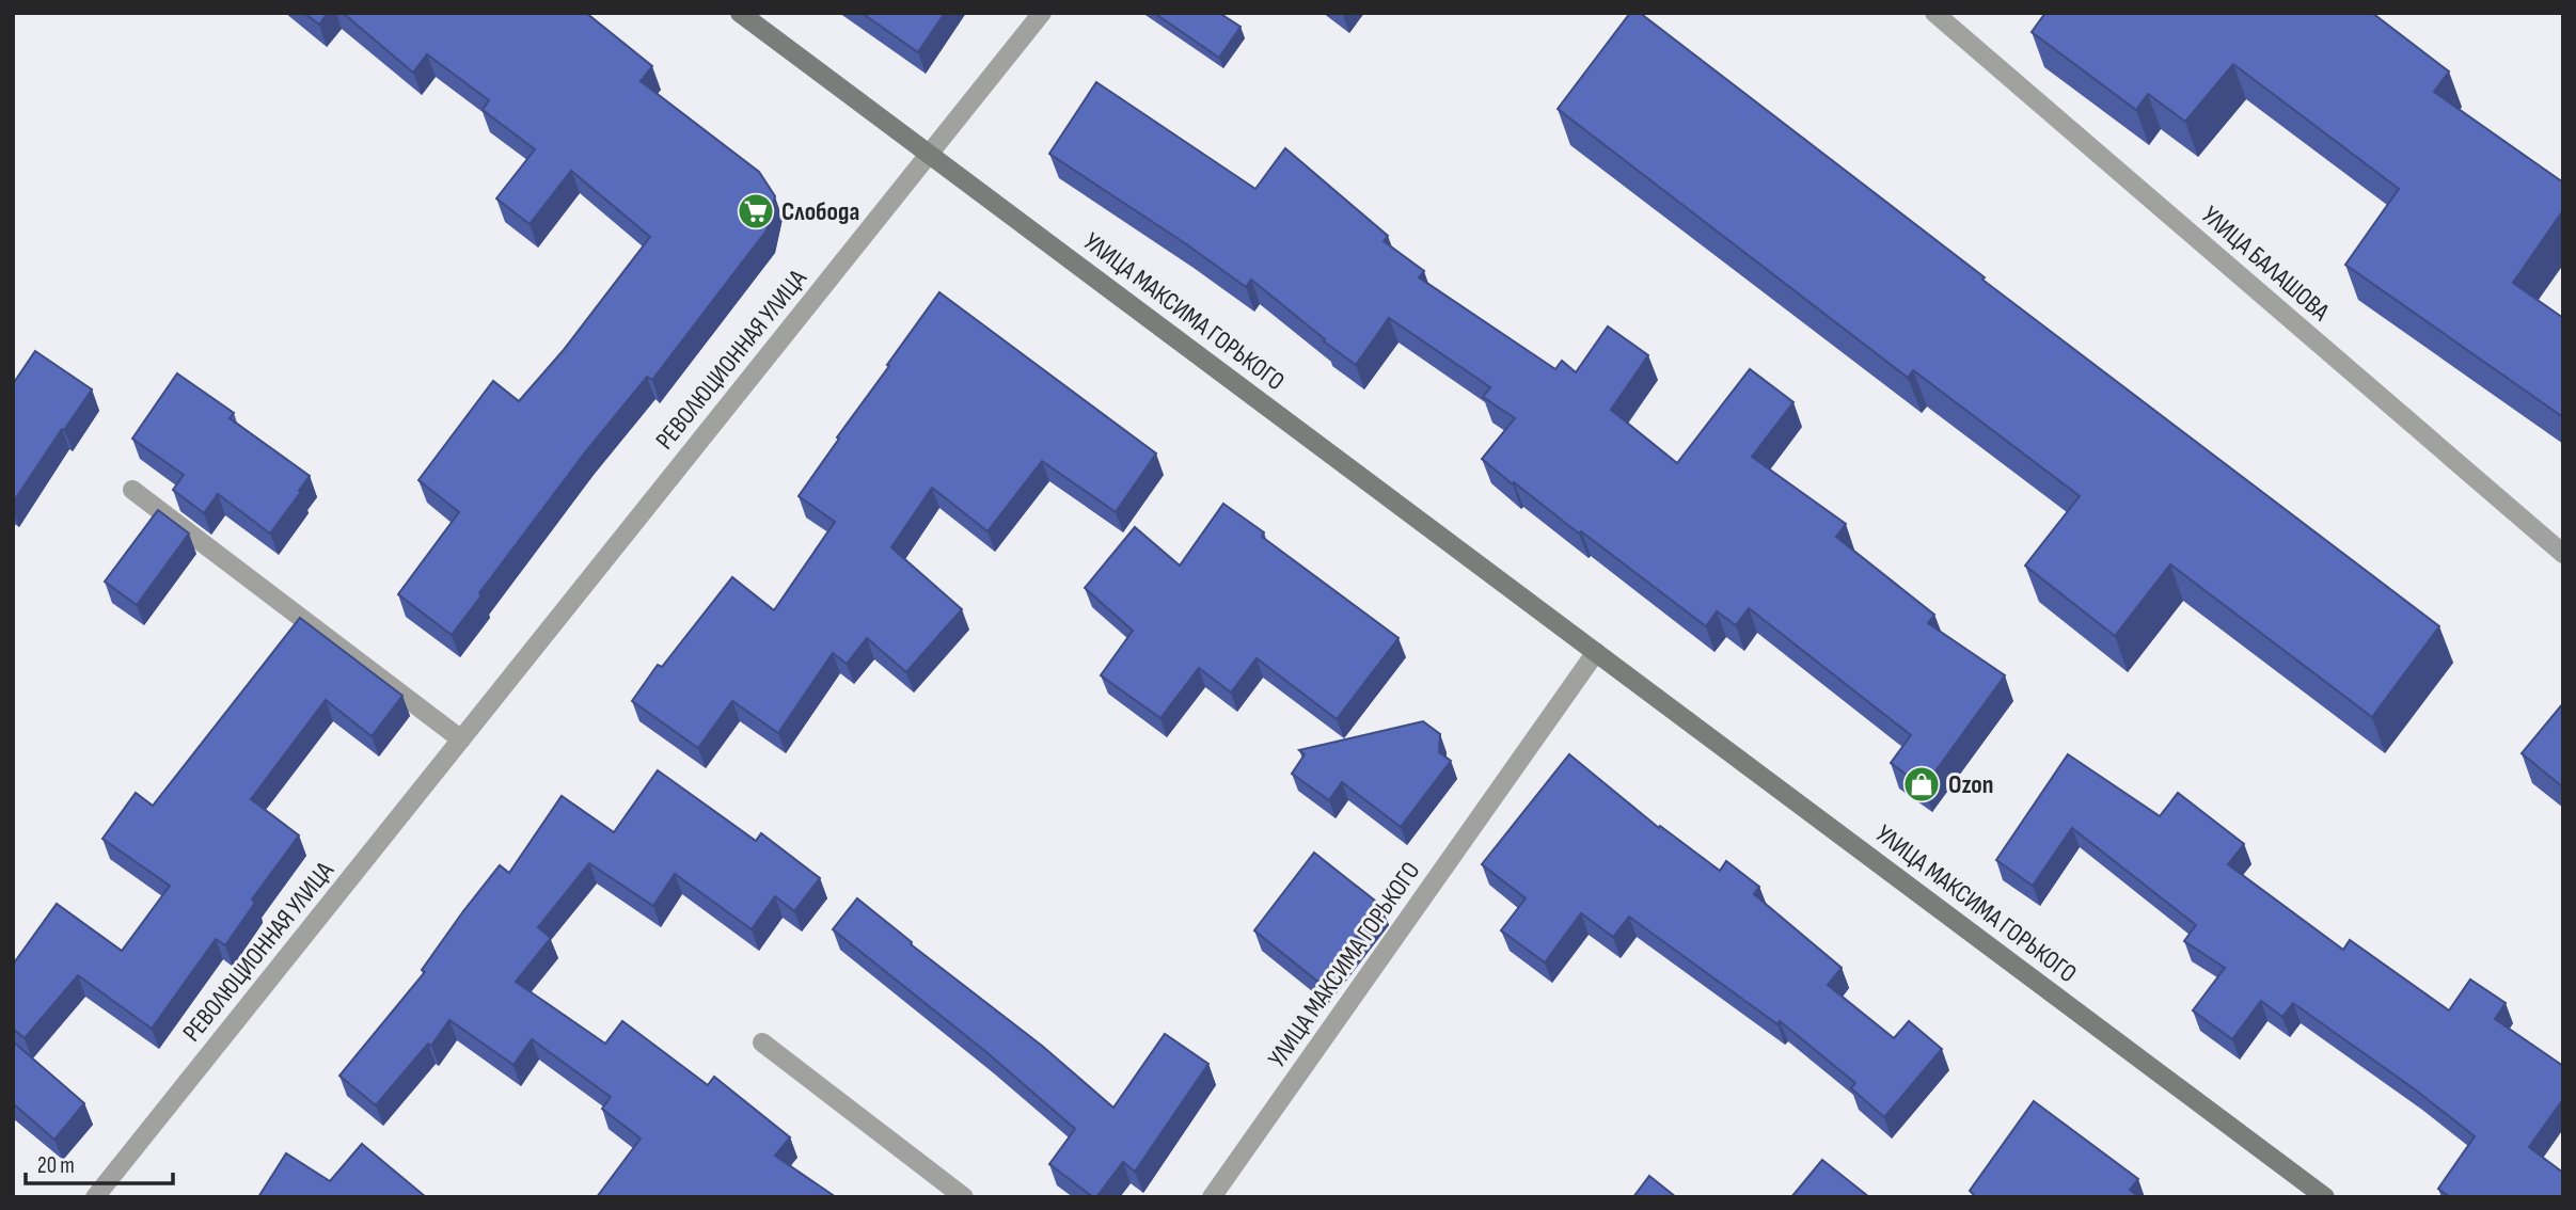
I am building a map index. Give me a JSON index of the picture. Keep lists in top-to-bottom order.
{
  "streets": {
    "main road": ["УЛИЦА МАКСИМА ГОРЬКОГО"],
    "street": ["УЛИЦА БАЛАШОВА", "РЕВОЛЮЦИОННАЯ УЛИЦА"]
  },
  "crossings": [
    ["УЛИЦА МАКСИМА ГОРЬКОГО", "РЕВОЛЮЦИОННАЯ УЛИЦА"]
  ],
  "places": {
    "supermarket": ["Слобода"],
    "shop": ["Ozon"]
  },
  "scale_bar": "20 m"
}
